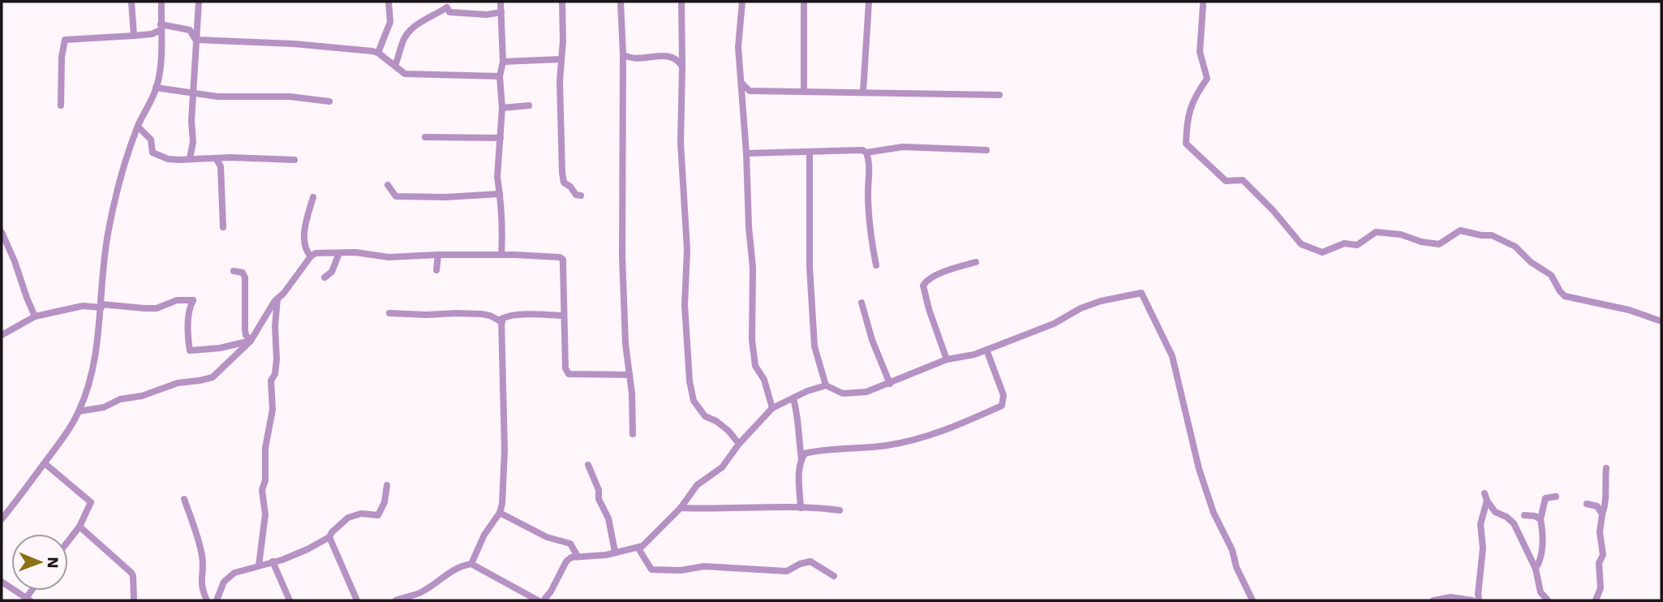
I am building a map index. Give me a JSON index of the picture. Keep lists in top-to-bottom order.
{
  "north": "right"
}
